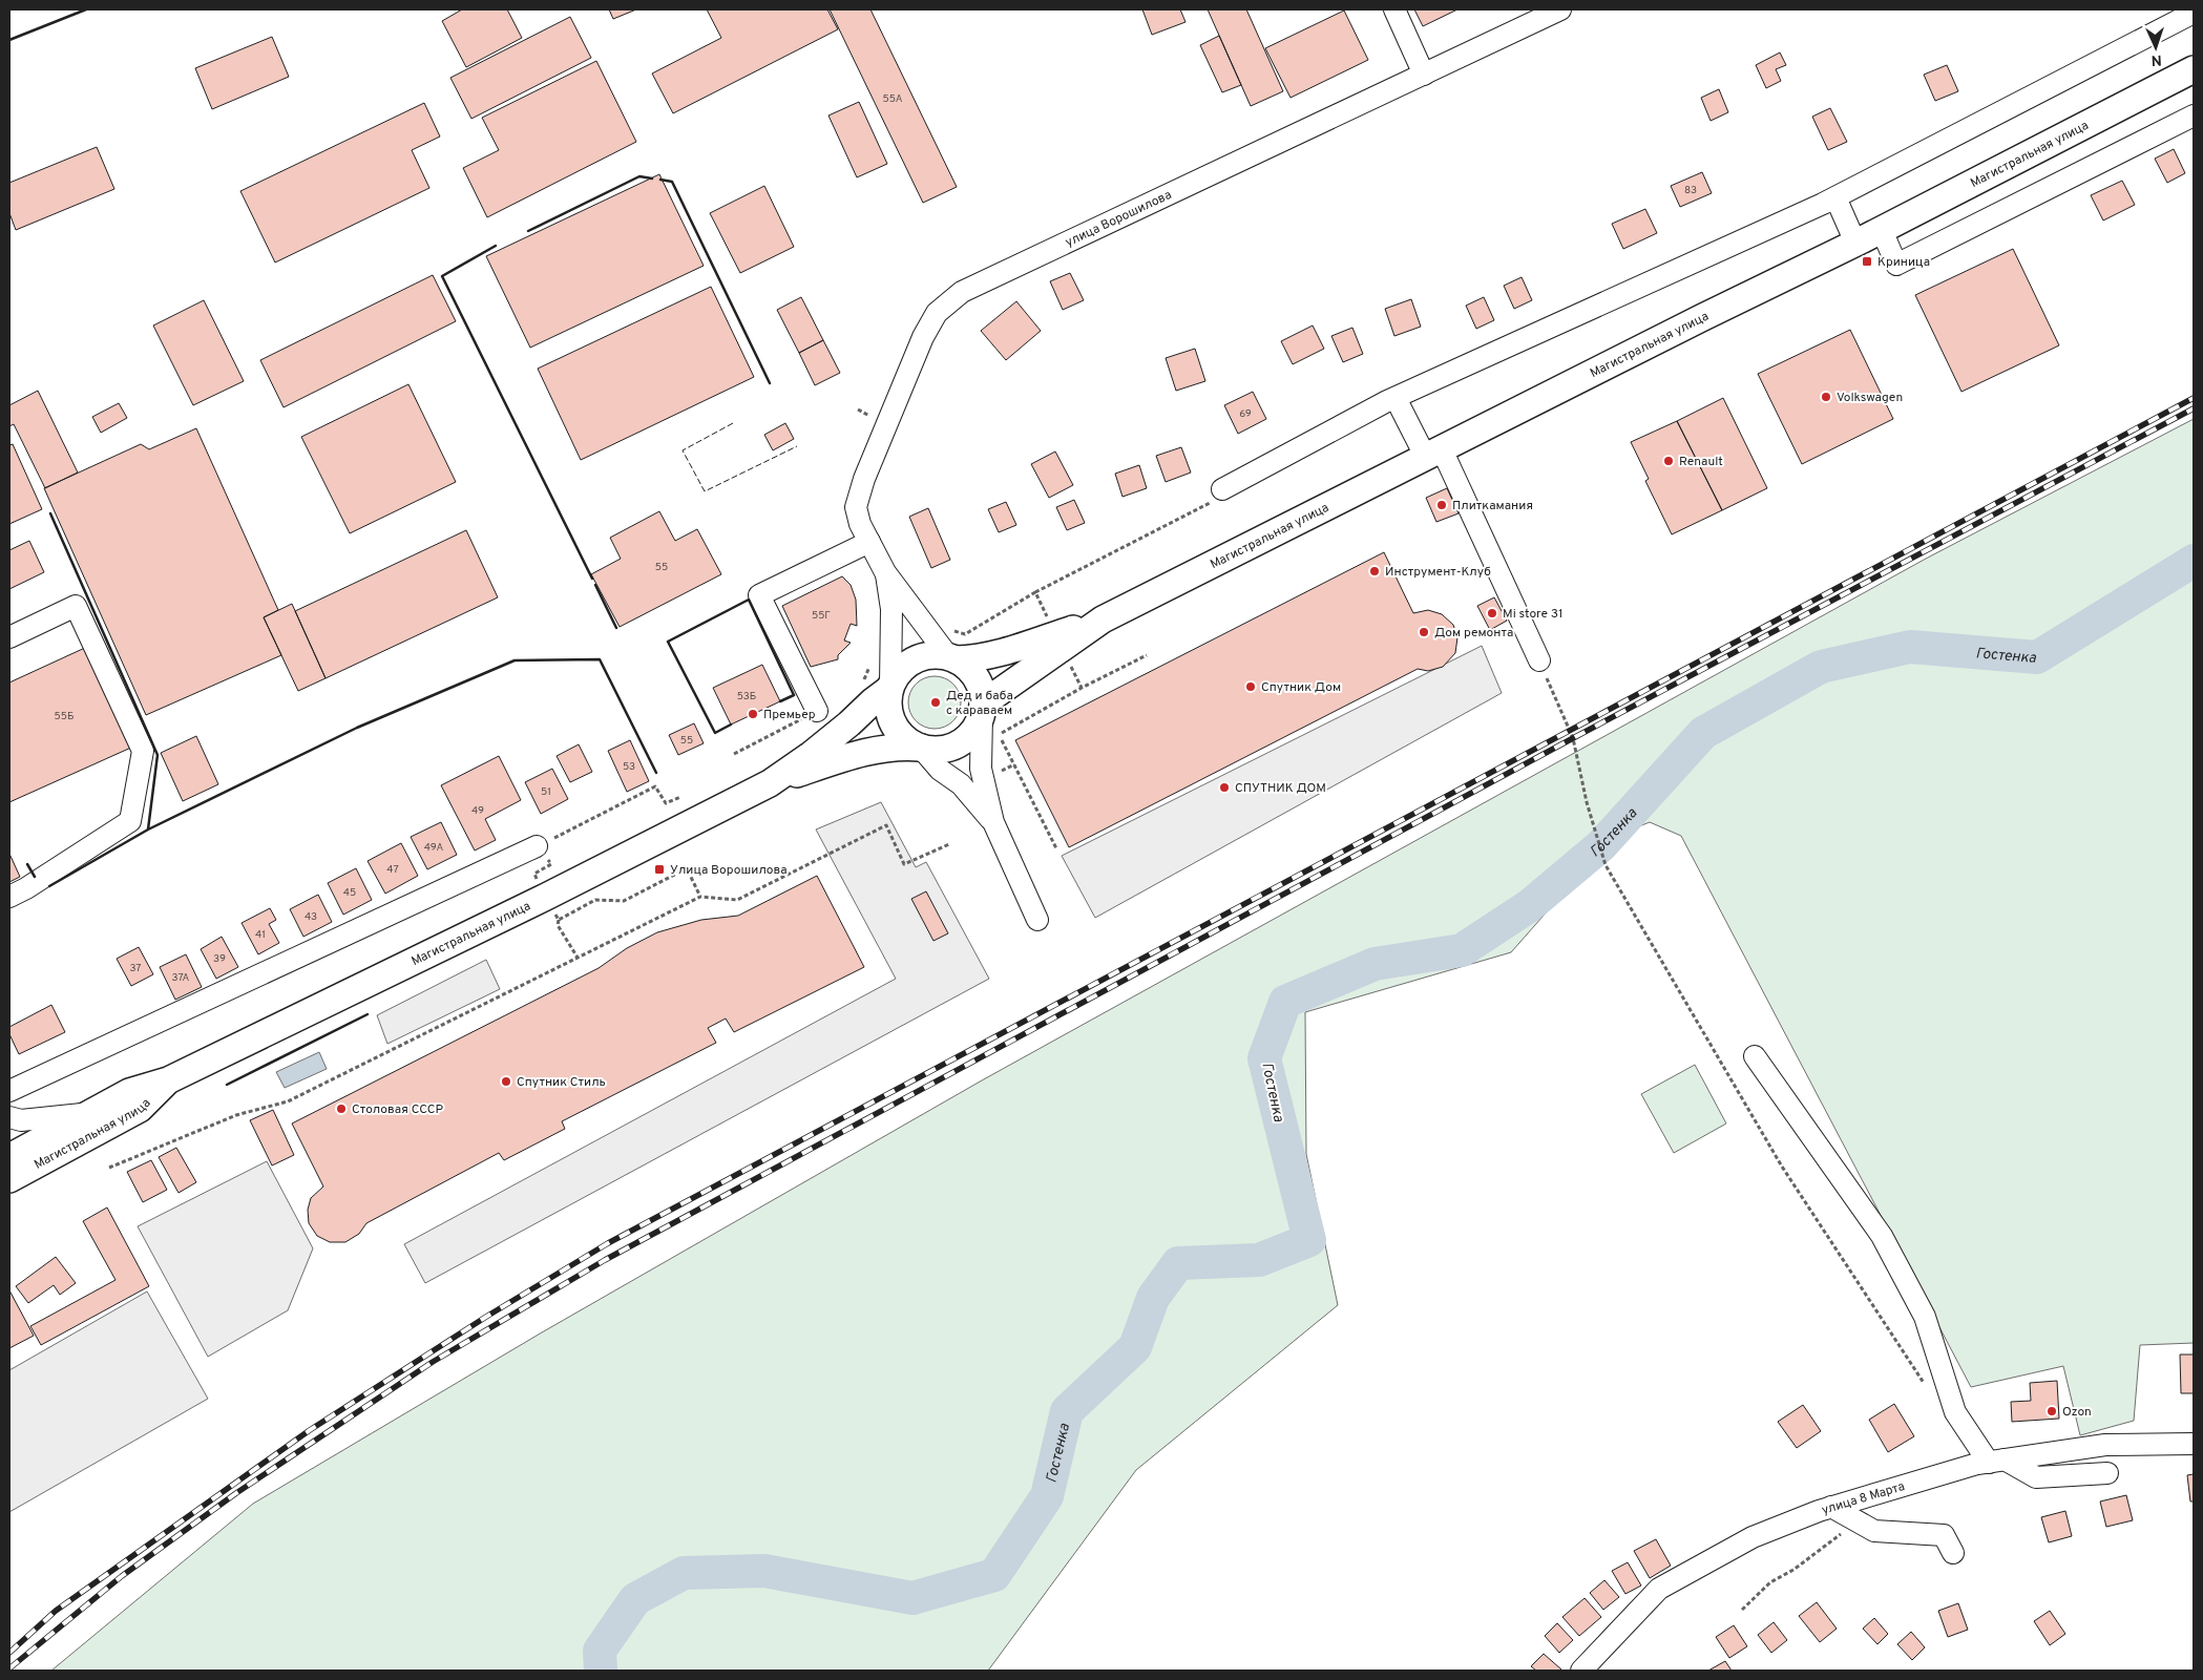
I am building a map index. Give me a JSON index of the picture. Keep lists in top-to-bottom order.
{
  "streets": {
    "main road": ["Магистральная улица"],
    "street": ["улица Ворошилова", "улица 8 Марта"]
  },
  "water": ["Гостенка"],
  "places": {
    "transit": ["Криница", "Улица Ворошилова"],
    "other": [
      "Volkswagen",
      "Renault",
      "Плиткамания",
      "Инструмент-Клуб",
      "Mi store 31",
      "Дом ремонта",
      "Спутник Дом",
      "Дед и баба с караваем",
      "Премьер",
      "СПУТНИК ДОМ",
      "Спутник Стиль",
      "Столовая СССР",
      "Ozon"
    ]
  },
  "house_numbers": [
    "55А",
    "83",
    "69",
    "55",
    "55Г",
    "53Б",
    "55Б",
    "55",
    "53",
    "51",
    "49",
    "49А",
    "47",
    "45",
    "43",
    "41",
    "39",
    "37",
    "37А"
  ],
  "north": "bottom"
}
